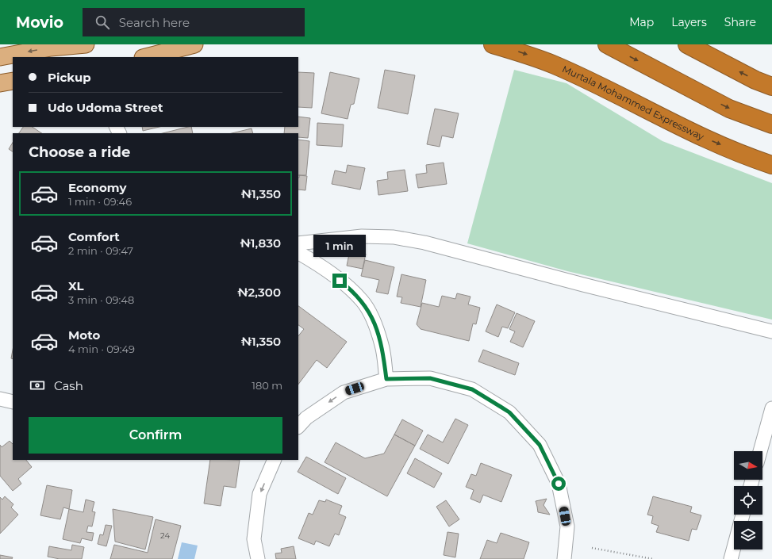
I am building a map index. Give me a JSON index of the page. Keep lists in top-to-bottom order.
{
  "streets": {
    "highway": ["Murtala Mohammed Expressway"]
  },
  "house_numbers": ["24"],
  "north": "right",
  "page": {
    "header": "Movio",
    "search": "Search here",
    "nav": ["Map", "Layers", "Share"],
    "banner": ["Pickup", "Udo Udoma Street"],
    "heading": "Choose a ride",
    "list": [
      {
        "name": "Economy",
        "note": "1 min · 09:46",
        "value": "₦1,350"
      },
      {
        "name": "Comfort",
        "note": "2 min · 09:47",
        "value": "₦1,830"
      },
      {
        "name": "XL",
        "note": "3 min · 09:48",
        "value": "₦2,300"
      },
      {
        "name": "Moto",
        "note": "4 min · 09:49",
        "value": "₦1,350"
      }
    ],
    "bubble": "1 min",
    "pay": ["Cash", "180 m"],
    "buttons": "Confirm"
  }
}
